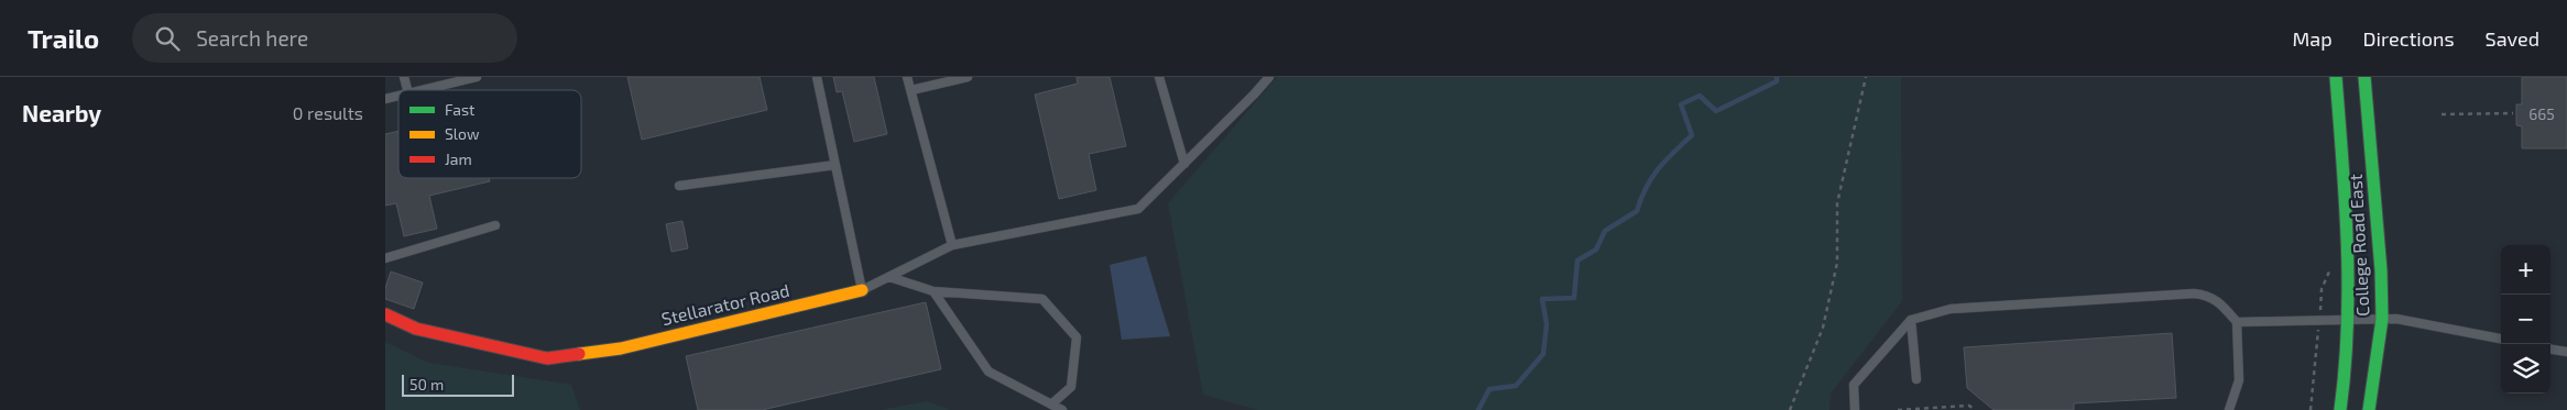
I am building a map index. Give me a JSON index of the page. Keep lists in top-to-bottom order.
{
  "streets": {
    "street": ["College Road East", "Stellarator Road"]
  },
  "house_numbers": ["665"],
  "legend": ["Fast", "Slow", "Jam"],
  "scale_bar": "50 m",
  "page": {
    "header": "Trailo",
    "search": "Search here",
    "nav": ["Map", "Directions", "Saved"],
    "heading": ["Nearby", "0 results"],
    "map_buttons": ["+", "−"],
    "scale": "50 m"
  }
}
